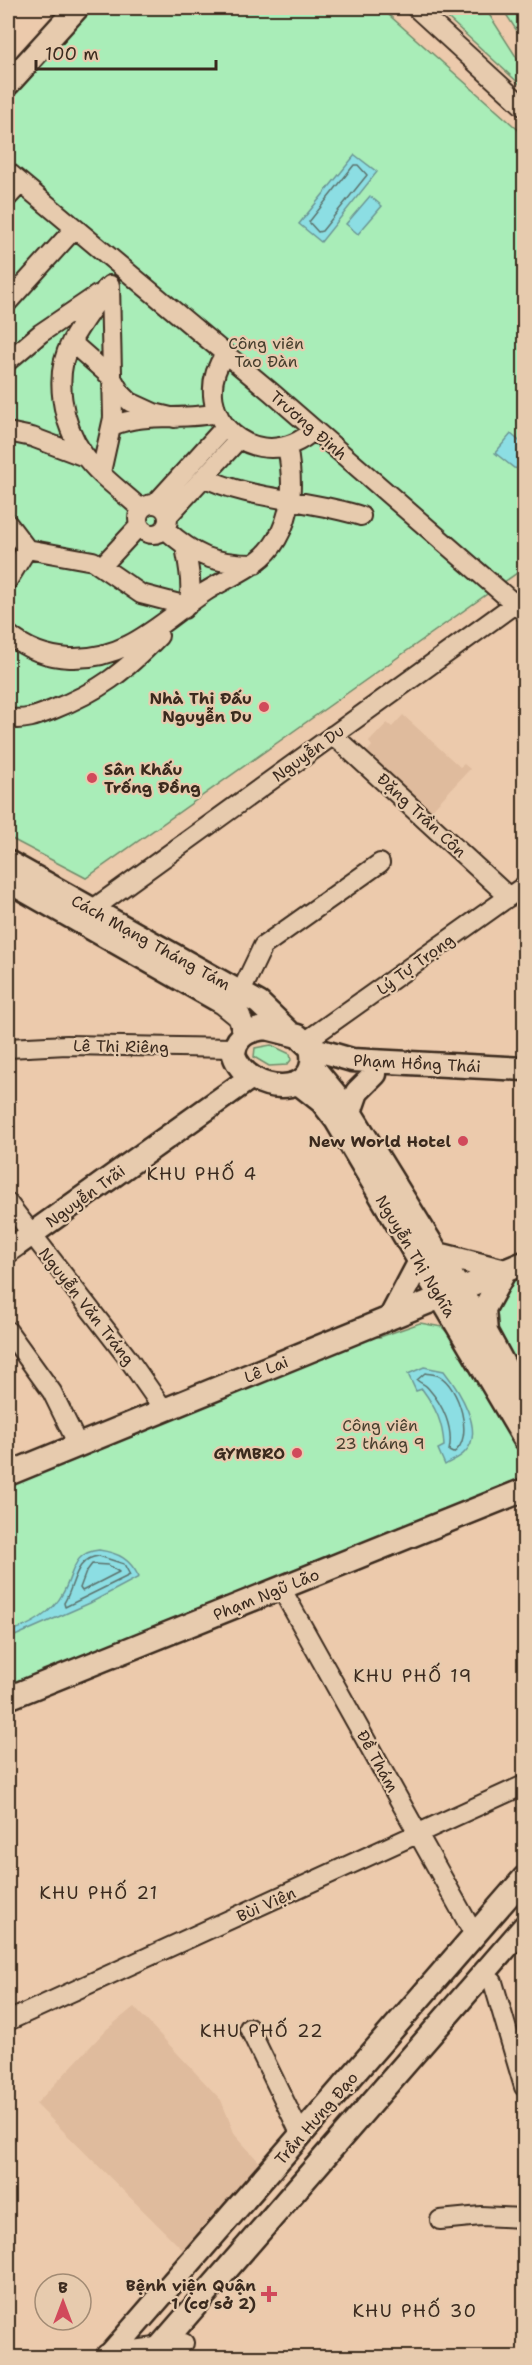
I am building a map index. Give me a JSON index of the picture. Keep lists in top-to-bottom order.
{
  "streets": {
    "main road": [
      "Cách Mạng Tháng Tám",
      "Phạm Hồng Thái",
      "Nguyễn Trãi",
      "Nguyễn Thị Nghĩa",
      "Lê Lai",
      "Phạm Ngũ Lão",
      "Trần Hưng Đạo"
    ],
    "street": [
      "Trương Định",
      "Nguyễn Du",
      "Đặng Trần Côn",
      "Lý Tự Trọng",
      "Lê Thị Riêng",
      "Nguyễn Văn Tráng",
      "Ðề Thám",
      "Bùi Viện"
    ]
  },
  "crossings": [
    ["Trương Định", "Nguyễn Du"],
    ["Nguyễn Du", "Đặng Trần Côn"],
    ["Nguyễn Du", "Cách Mạng Tháng Tám"],
    ["Đặng Trần Côn", "Lý Tự Trọng"],
    ["Cách Mạng Tháng Tám", "Lý Tự Trọng"],
    ["Cách Mạng Tháng Tám", "Lê Thị Riêng"],
    ["Cách Mạng Tháng Tám", "Phạm Hồng Thái"],
    ["Cách Mạng Tháng Tám", "Nguyễn Trãi"],
    ["Cách Mạng Tháng Tám", "Nguyễn Thị Nghĩa"],
    ["Lý Tự Trọng", "Lê Thị Riêng"],
    ["Lý Tự Trọng", "Phạm Hồng Thái"],
    ["Lý Tự Trọng", "Nguyễn Trãi"],
    ["Lý Tự Trọng", "Nguyễn Thị Nghĩa"],
    ["Lê Thị Riêng", "Phạm Hồng Thái"],
    ["Lê Thị Riêng", "Nguyễn Trãi"],
    ["Lê Thị Riêng", "Nguyễn Thị Nghĩa"],
    ["Phạm Hồng Thái", "Nguyễn Trãi"],
    ["Phạm Hồng Thái", "Nguyễn Thị Nghĩa"],
    ["Nguyễn Trãi", "Nguyễn Thị Nghĩa"],
    ["Nguyễn Trãi", "Nguyễn Văn Tráng"],
    ["Nguyễn Thị Nghĩa", "Lê Lai"],
    ["Nguyễn Văn Tráng", "Lê Lai"],
    ["Phạm Ngũ Lão", "Ðề Thám"],
    ["Ðề Thám", "Bùi Viện"],
    ["Ðề Thám", "Trần Hưng Đạo"]
  ],
  "districts": [
    "KHU PHỐ 4",
    "KHU PHỐ 19",
    "KHU PHỐ 21",
    "KHU PHỐ 22",
    "KHU PHỐ 30"
  ],
  "parks": ["Công viên Tao Đàn", "Công viên 23 tháng 9"],
  "places": {
    "other": [
      "Nhà Thi Đấu Nguyễn Du",
      "Sân Khấu Trống Đồng",
      "New World Hotel",
      "GYMBRO"
    ],
    "health": ["Bệnh viện Quận 1 (cơ sở 2)"]
  },
  "scale_bar": "100 m",
  "north": "top"
}
